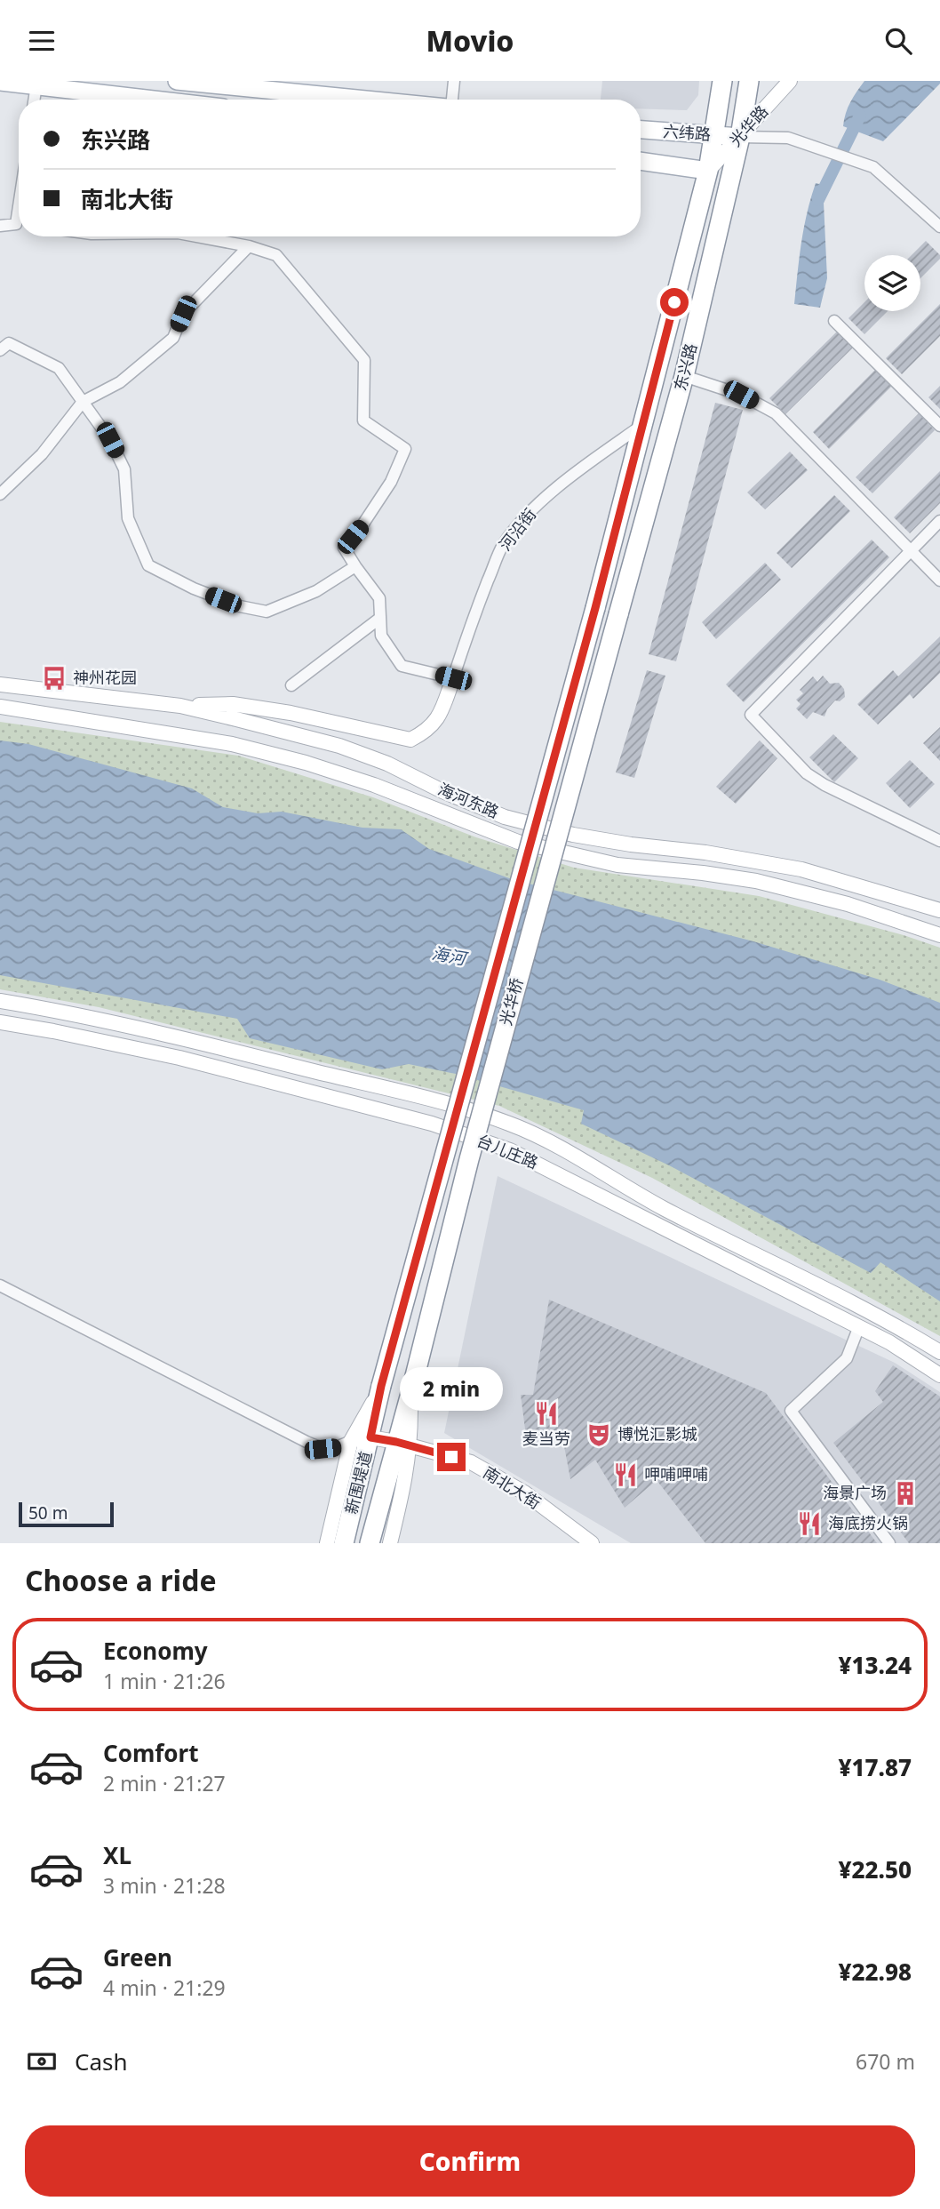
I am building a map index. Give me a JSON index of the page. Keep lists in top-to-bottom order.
{
  "streets": {
    "highway": ["东兴路", "光华桥", "新围堤道"],
    "main road": ["六纬路"],
    "street": [
      "光华路",
      "河沿街",
      "海河东路",
      "台儿庄路",
      "南北大街"
    ]
  },
  "crossings": [
    ["光华路", "六纬路"],
    ["光华路", "东兴路"],
    ["六纬路", "东兴路"],
    ["东兴路", "河沿街"],
    ["东兴路", "光华桥"],
    ["光华桥", "新围堤道"],
    ["新围堤道", "南北大街"]
  ],
  "water": ["海河"],
  "places": {
    "bus stop": ["神州花园"],
    "restaurant": ["麦当劳", "呷哺呷哺", "海底捞火锅"],
    "theatre": ["博悦汇影城"],
    "building": ["海景广场"]
  },
  "scale_bar": "50 m",
  "page": {
    "header": "Movio",
    "banner": ["东兴路", "南北大街"],
    "bubble": "2 min",
    "scale": "50 m",
    "heading": "Choose a ride",
    "list": [
      {
        "name": "Economy",
        "note": "1 min · 21:26",
        "value": "¥13.24"
      },
      {
        "name": "Comfort",
        "note": "2 min · 21:27",
        "value": "¥17.87"
      },
      {
        "name": "XL",
        "note": "3 min · 21:28",
        "value": "¥22.50"
      },
      {
        "name": "Green",
        "note": "4 min · 21:29",
        "value": "¥22.98"
      }
    ],
    "pay": ["Cash", "670 m"],
    "buttons": "Confirm"
  }
}
